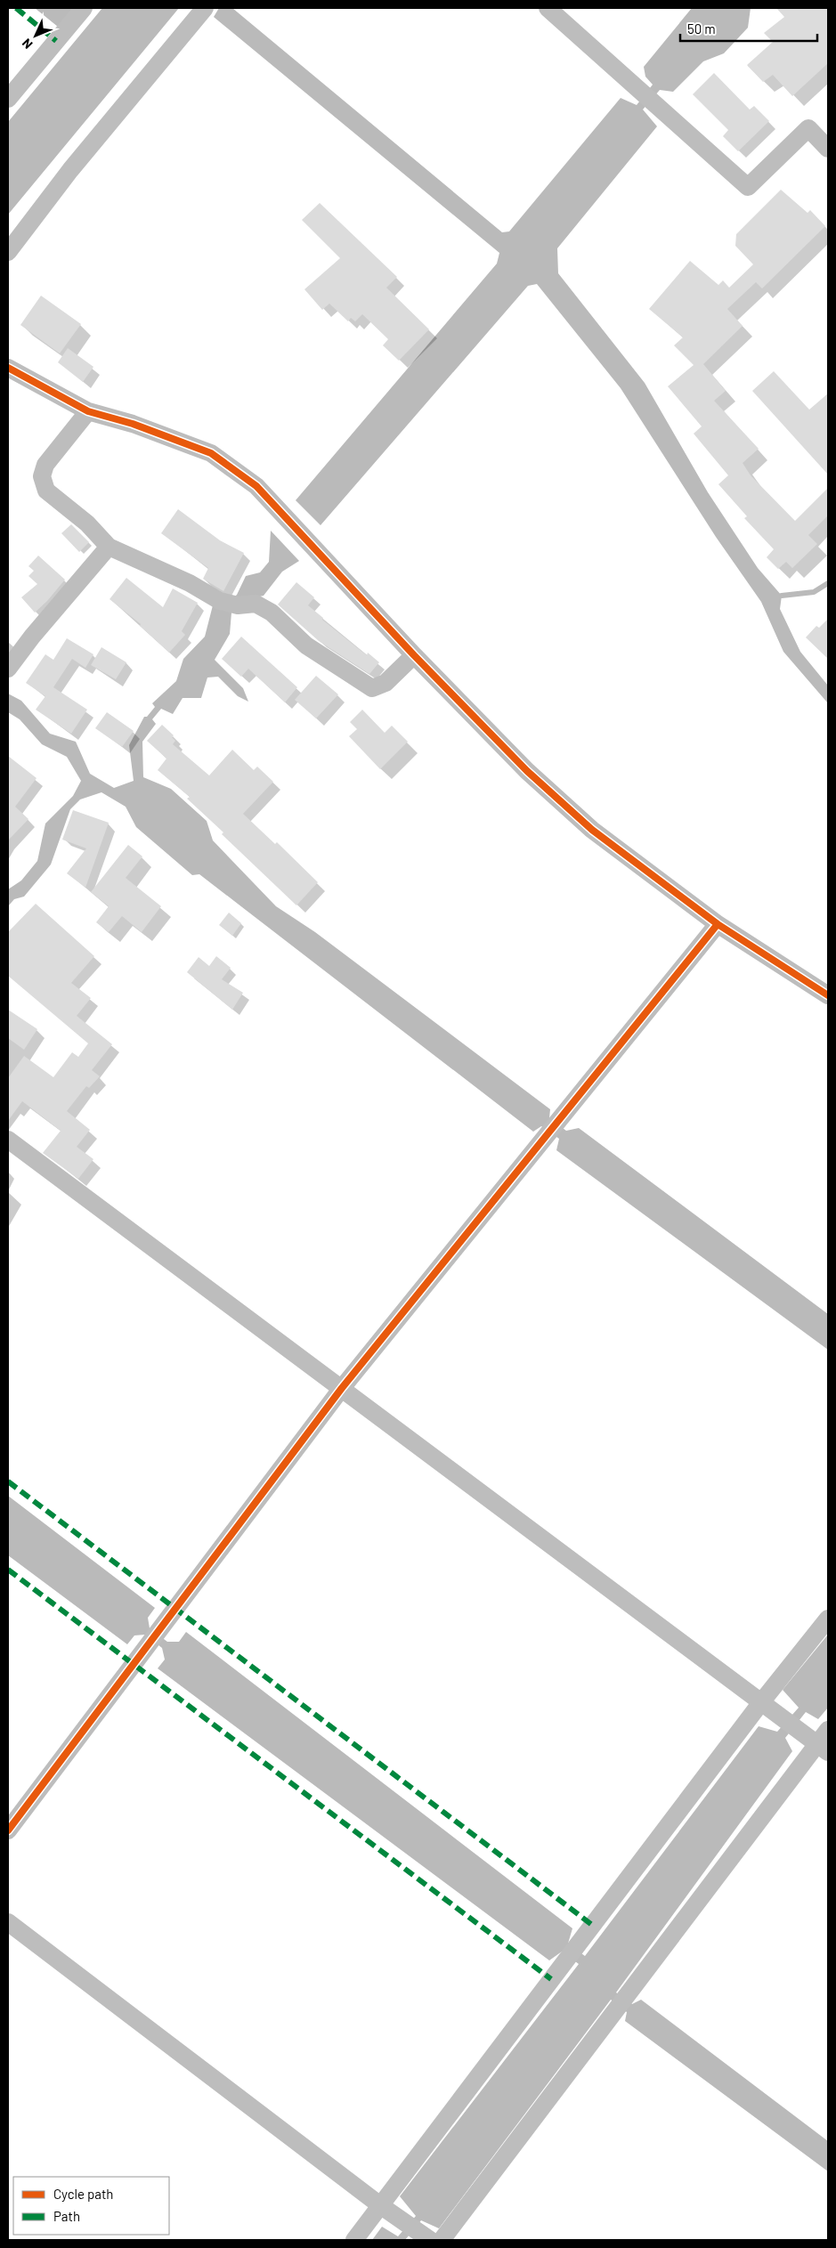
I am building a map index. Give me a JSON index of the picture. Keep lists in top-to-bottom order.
{
  "legend": ["Cycle path", "Path"],
  "scale_bar": "50 m",
  "north": "bottom left"
}
